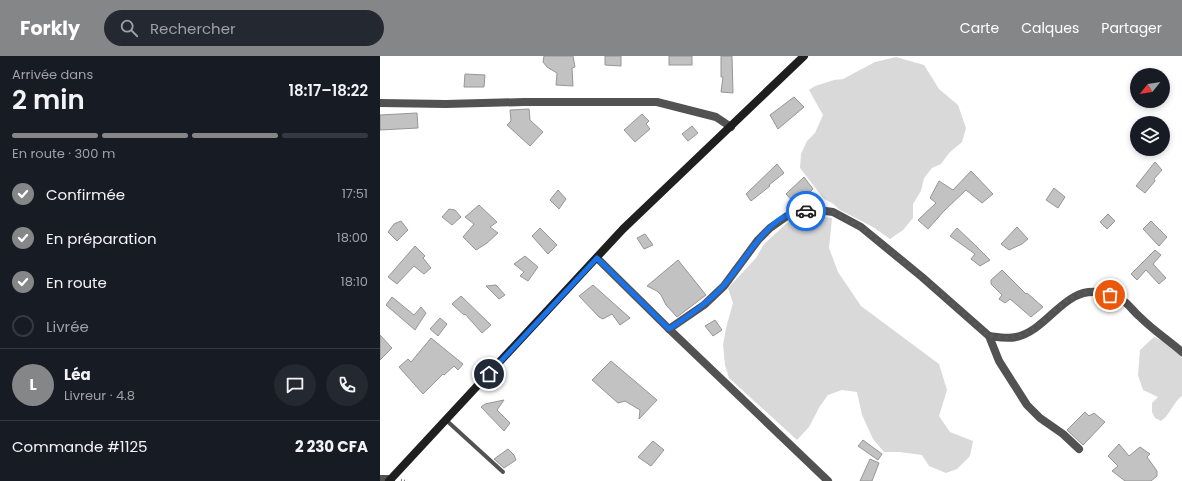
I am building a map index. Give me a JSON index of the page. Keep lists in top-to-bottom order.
{
  "north": "bottom left",
  "page": {
    "header": "Forkly",
    "search": "Rechercher",
    "nav": ["Carte", "Calques", "Partager"],
    "heading": ["2 min", "Arrivée dans", "18:17–18:22"],
    "panel": [
      "Léa",
      "Livreur · 4.8",
      "Commande #1125",
      "2 230 CFA"
    ],
    "bar": "En route · 300 m",
    "list": [
      ["Confirmée", "17:51"],
      ["En préparation", "18:00"],
      ["En route", "18:10"],
      "Livrée"
    ],
    "round": "L"
  }
}
